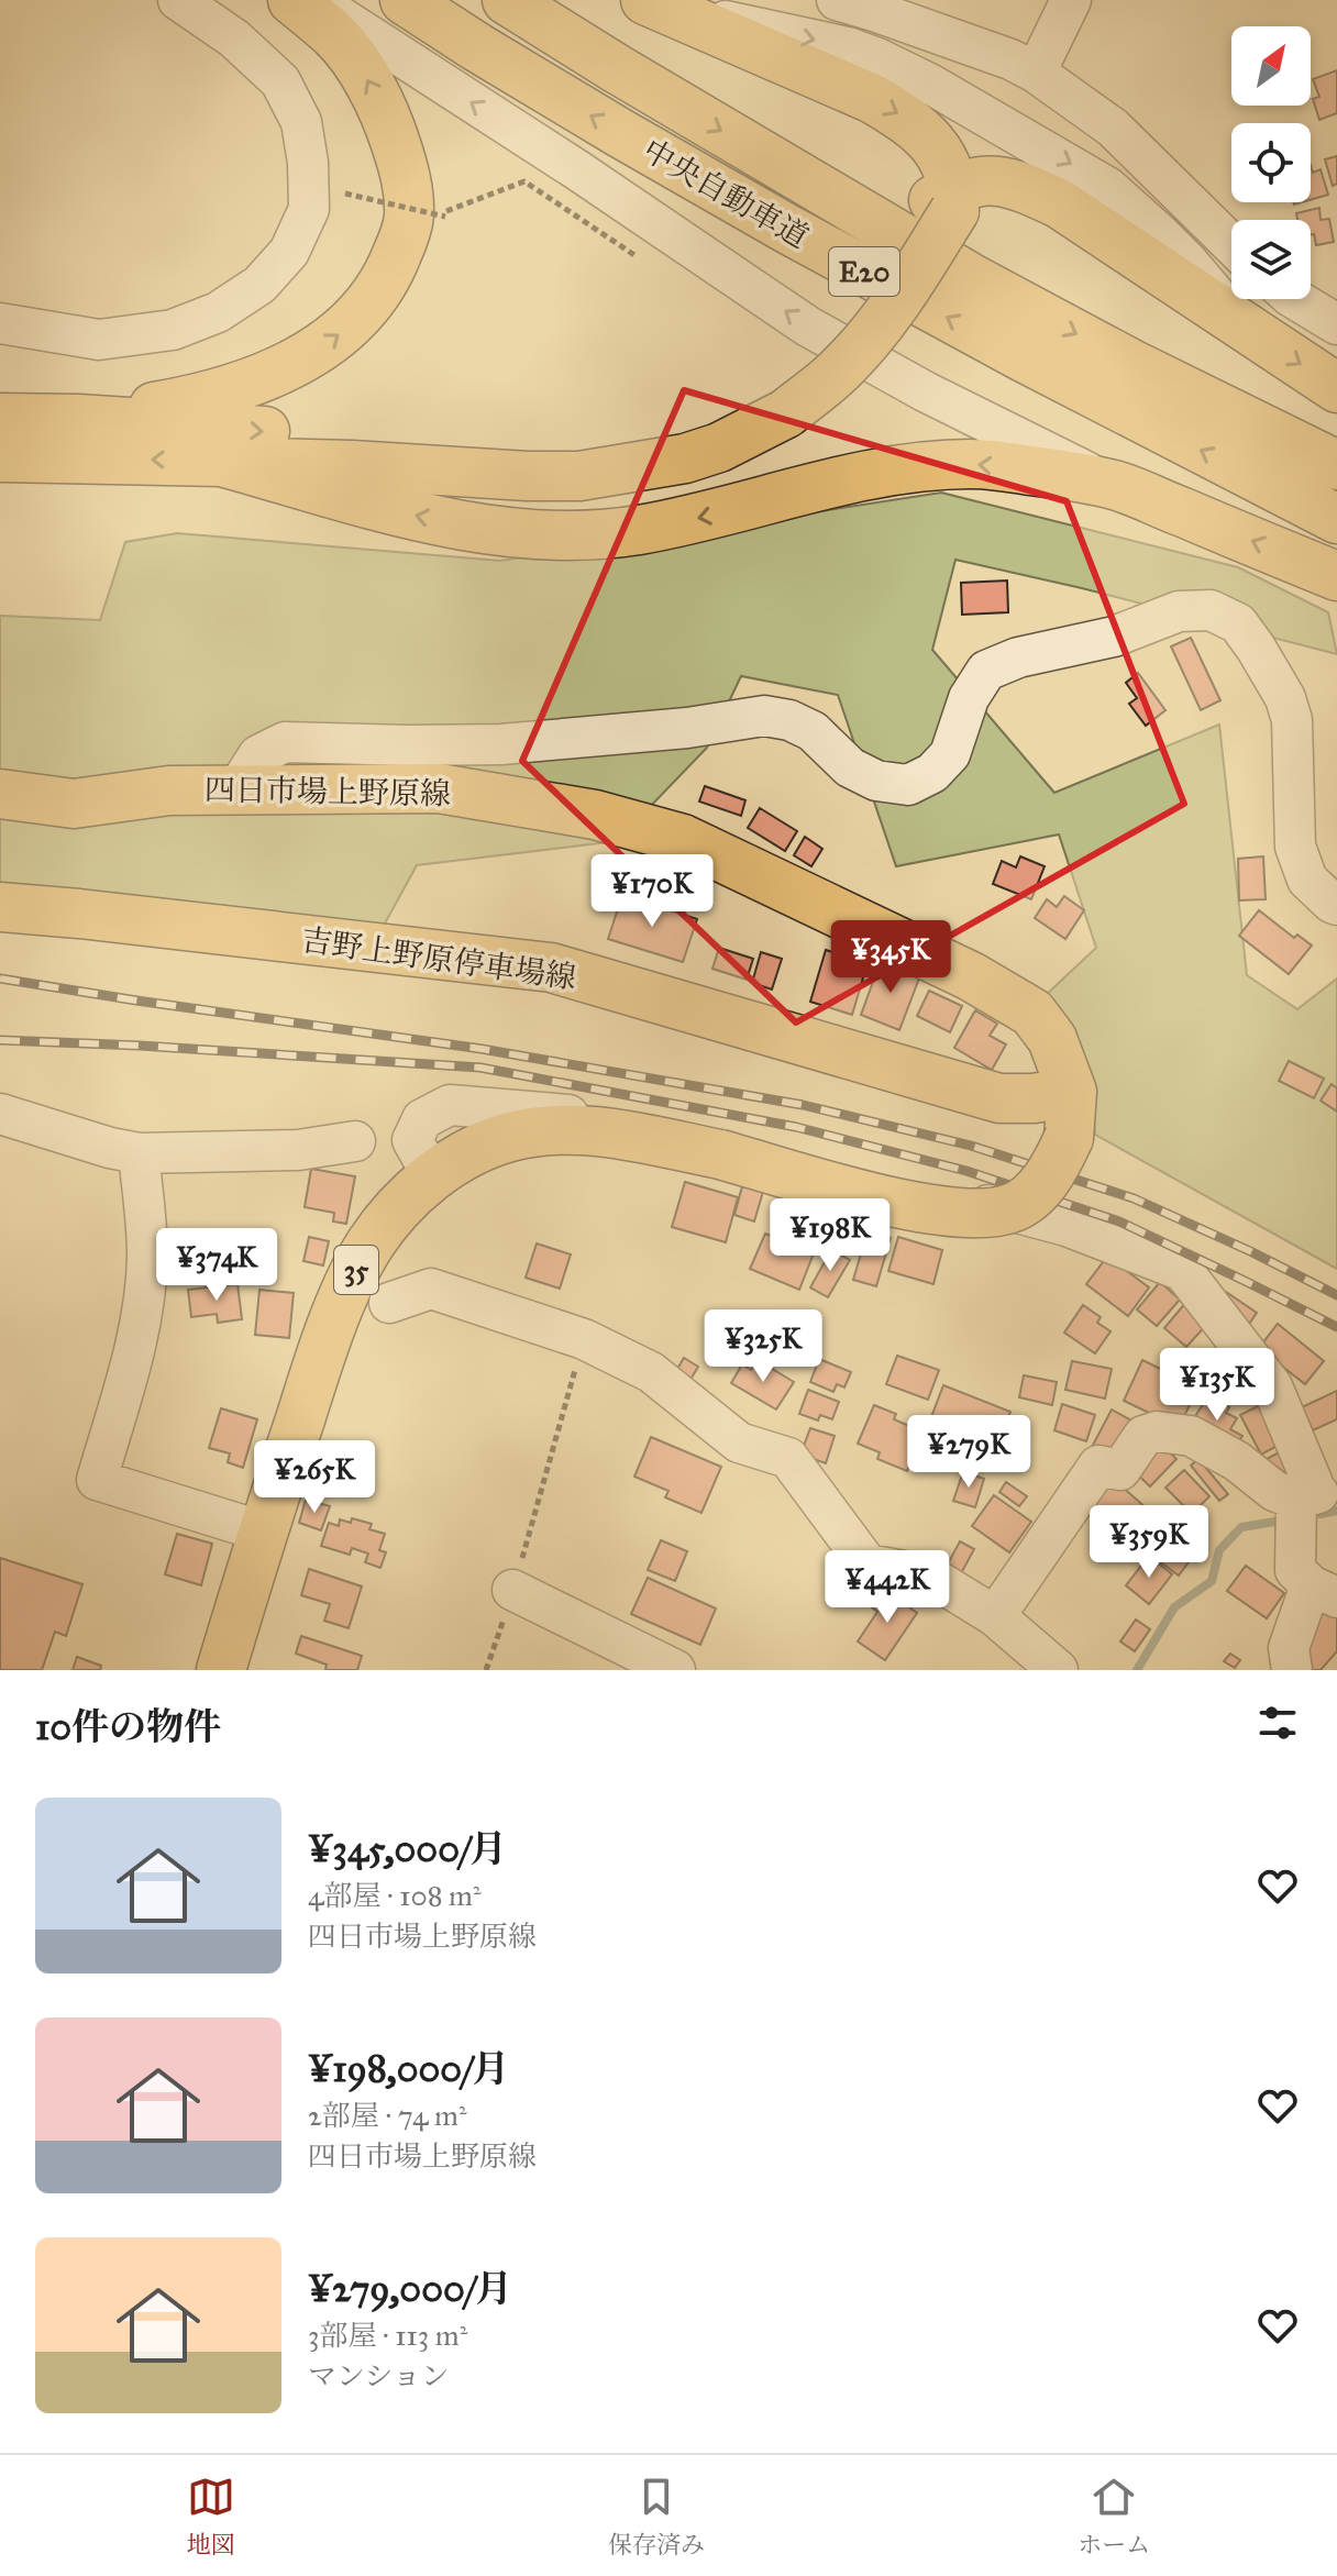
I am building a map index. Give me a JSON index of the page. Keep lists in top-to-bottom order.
{
  "streets": {
    "main road": [
      "中央自動車道",
      "E20",
      "四日市場上野原線",
      "吉野上野原停車場線",
      "35"
    ]
  },
  "crossings": [
    ["四日市場上野原線", "吉野上野原停車場線"],
    ["四日市場上野原線", "35"],
    ["吉野上野原停車場線", "35"]
  ],
  "north": "top right",
  "page": {
    "price": [
      "¥170K",
      "¥345K",
      "¥198K",
      "¥374K",
      "¥325K",
      "¥135K",
      "¥279K",
      "¥265K",
      "¥359K",
      "¥442K"
    ],
    "heading": "10件の物件",
    "list": [
      {
        "name": "¥345,000/月",
        "note": "4部屋 · 108 m² · 四日市場上野原線"
      },
      {
        "name": "¥198,000/月",
        "note": "2部屋 · 74 m² · 四日市場上野原線"
      },
      {
        "name": "¥279,000/月",
        "note": "3部屋 · 113 m² · マンション"
      }
    ],
    "tabs": ["地図", "保存済み", "ホーム"]
  }
}
